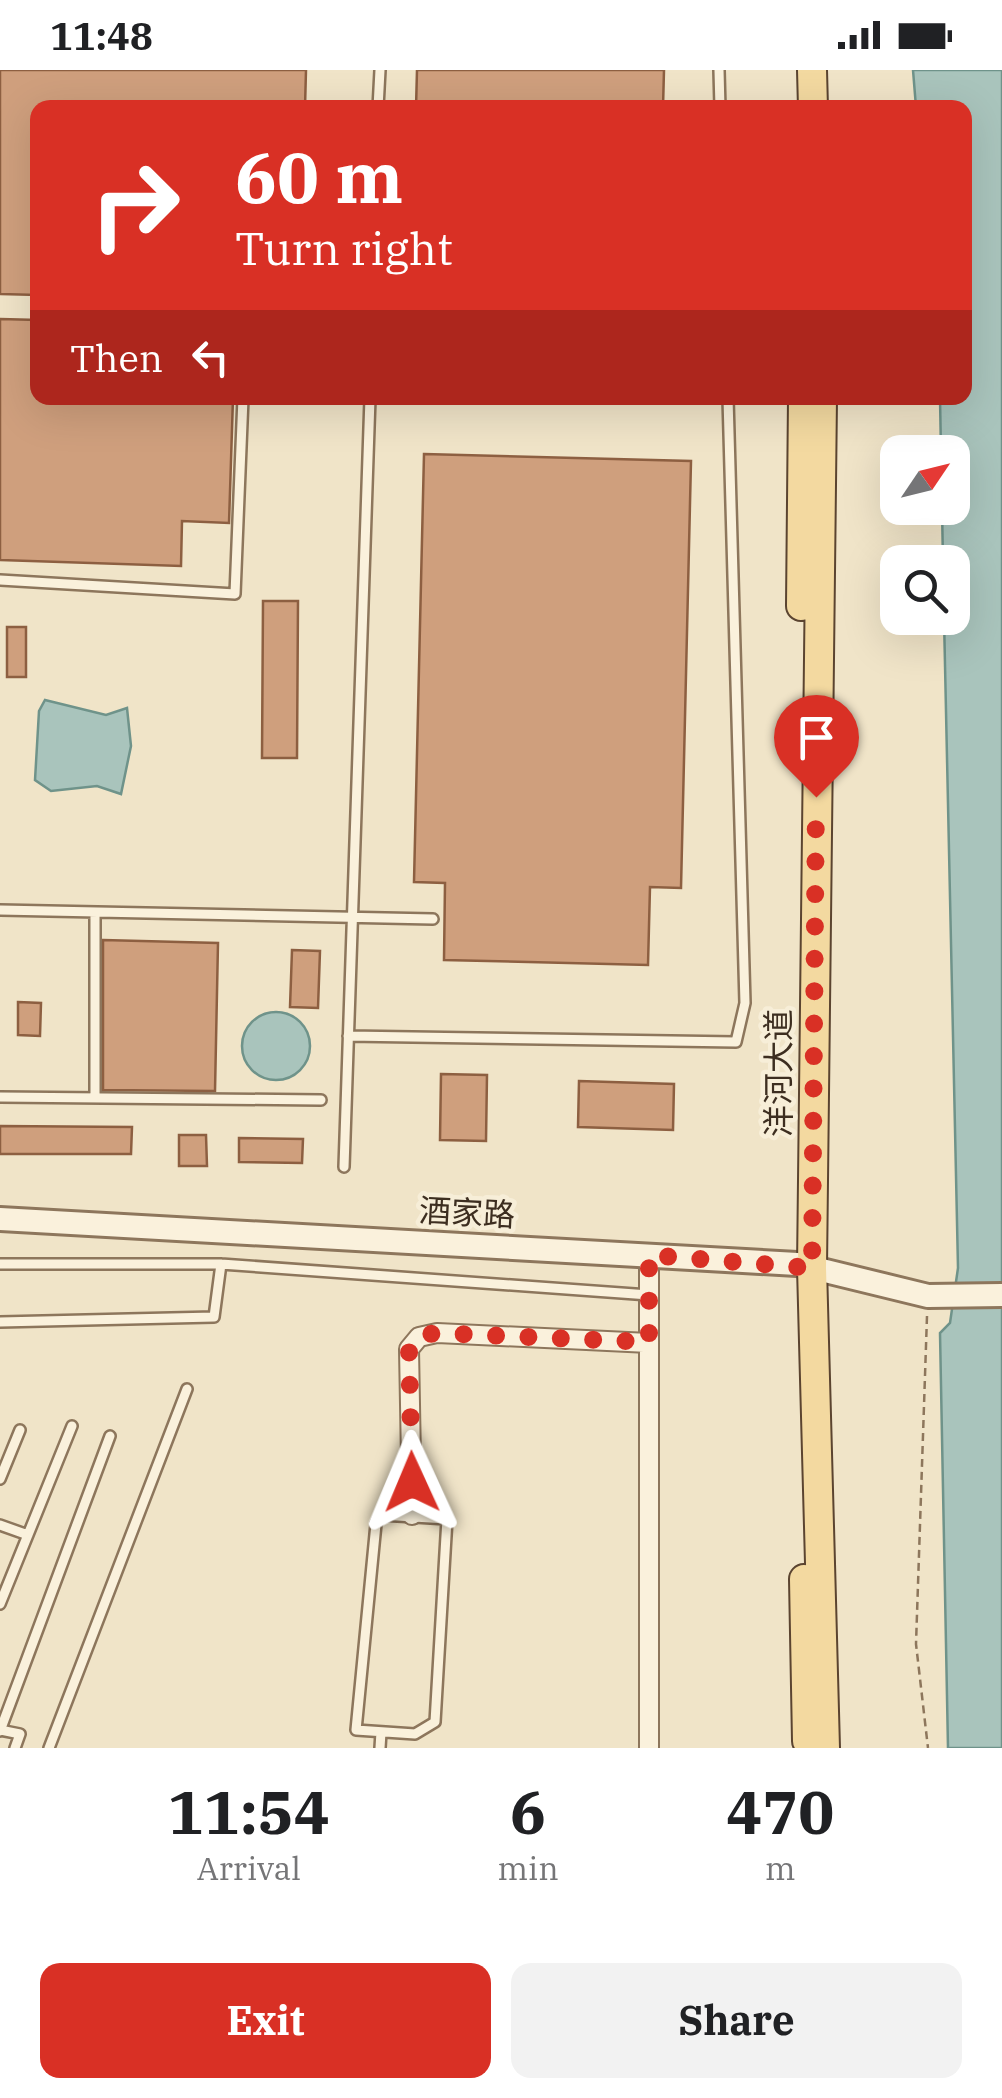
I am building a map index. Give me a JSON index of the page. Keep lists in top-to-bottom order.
{
  "streets": {
    "main road": ["洋河大道"],
    "street": ["酒家路"]
  },
  "crossings": [
    ["洋河大道", "酒家路"]
  ],
  "north": "top right",
  "page": {
    "status": "11:48",
    "turn": ["60 m", "Turn right"],
    "then": "Then",
    "eta": [
      "11:54",
      "Arrival",
      "6",
      "min",
      "470",
      "m"
    ],
    "buttons": ["Exit", "Share"]
  }
}
